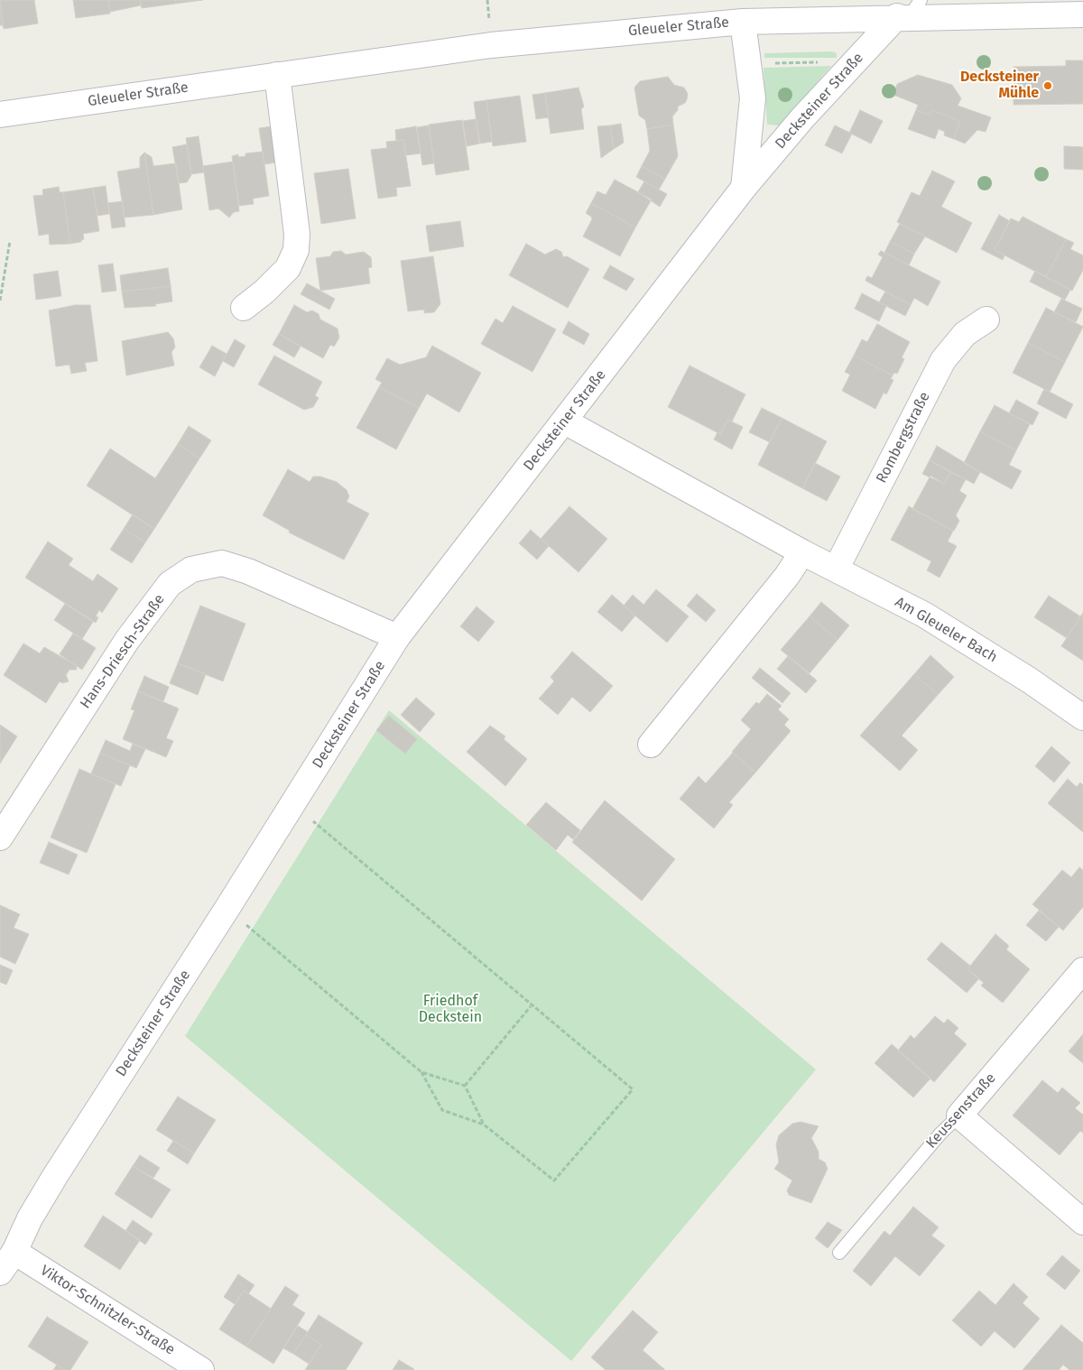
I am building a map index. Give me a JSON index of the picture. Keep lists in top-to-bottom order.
{
  "streets": {
    "street": [
      "Gleueler Straße",
      "Decksteiner Straße",
      "Rombergstraße",
      "Am Gleueler Bach",
      "Hans-Driesch-Straße",
      "Keussenstraße",
      "Viktor-Schnitzler-Straße"
    ]
  },
  "crossings": [
    ["Gleueler Straße", "Decksteiner Straße"],
    ["Decksteiner Straße", "Am Gleueler Bach"],
    ["Decksteiner Straße", "Hans-Driesch-Straße"],
    ["Decksteiner Straße", "Viktor-Schnitzler-Straße"],
    ["Rombergstraße", "Am Gleueler Bach"]
  ],
  "parks": ["Friedhof Deckstein"],
  "places": ["Decksteiner Mühle"]
}
